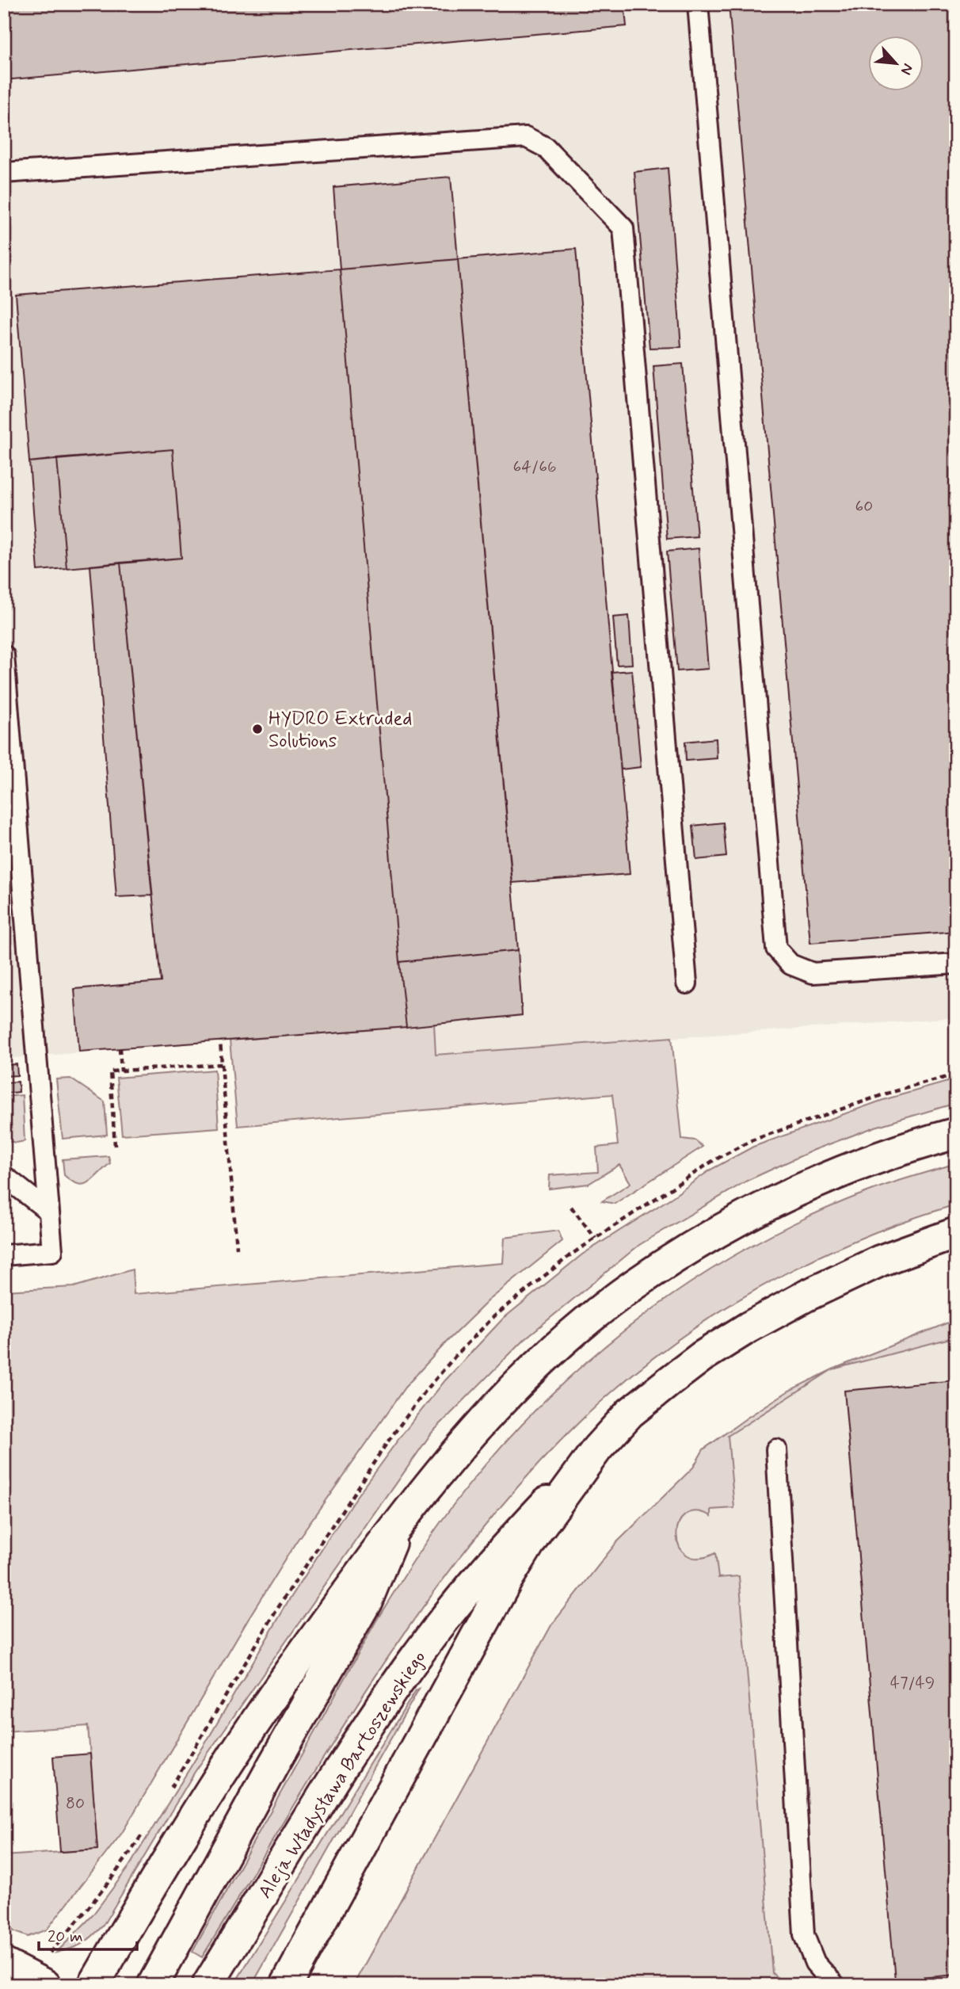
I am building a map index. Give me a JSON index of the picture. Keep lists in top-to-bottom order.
{
  "streets": {
    "main road": ["Aleja Władysława Bartoszewskiego"]
  },
  "places": ["HYDRO Extruded Solutions"],
  "house_numbers": [
    "64/66",
    "60",
    "47/49",
    "80"
  ],
  "scale_bar": "20 m",
  "north": "bottom right"
}
